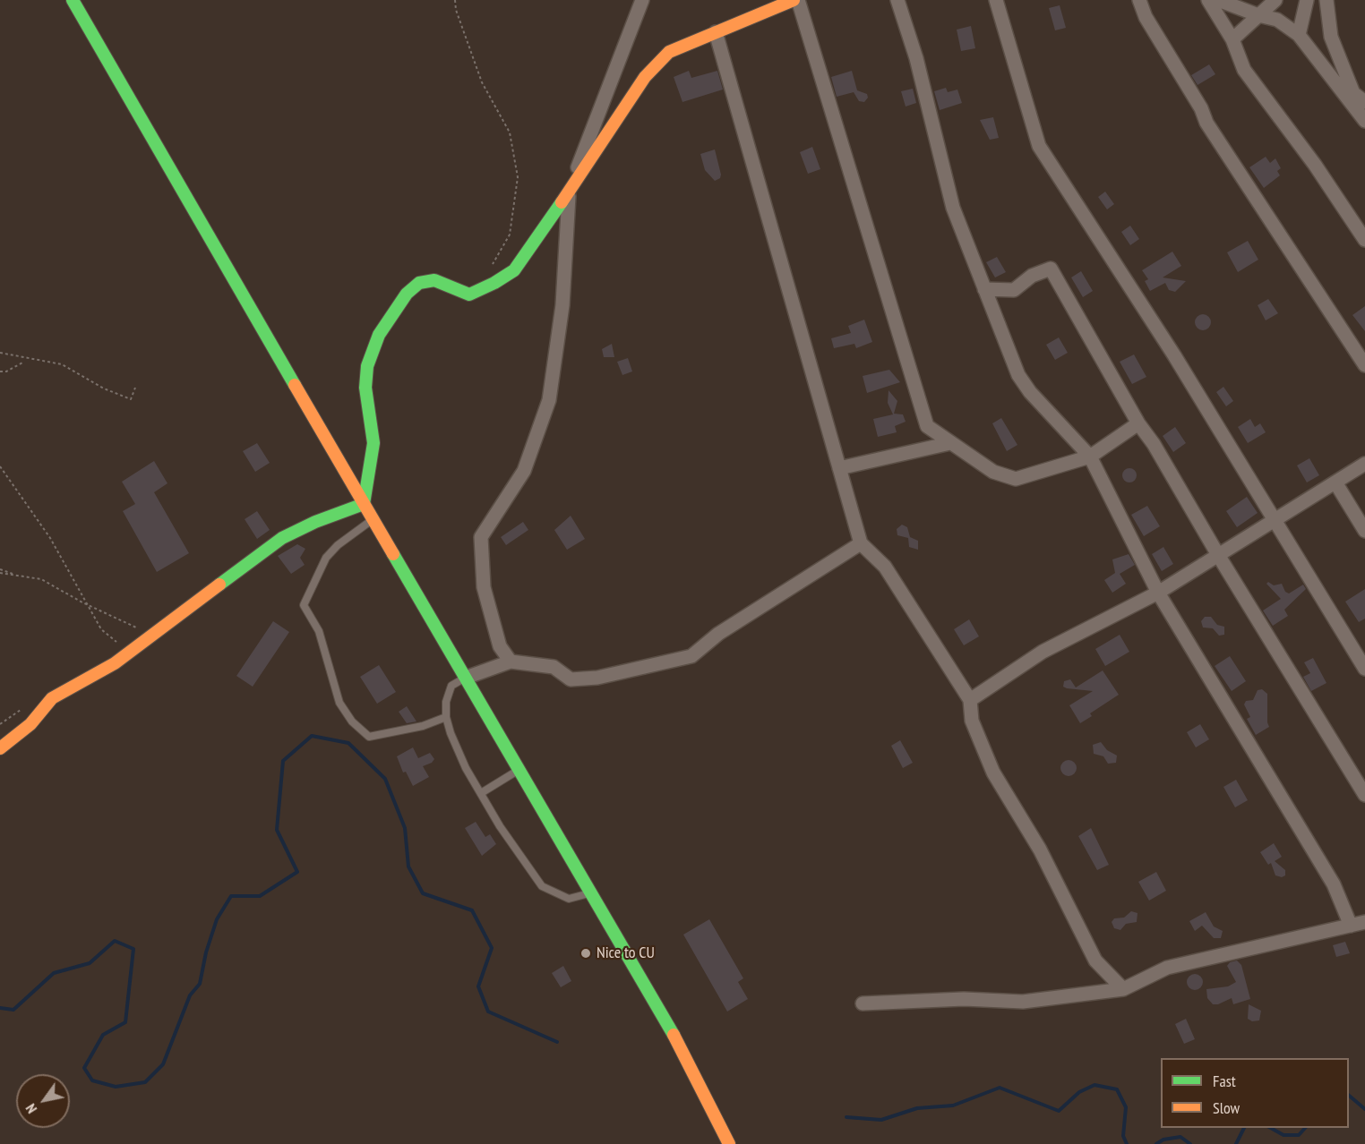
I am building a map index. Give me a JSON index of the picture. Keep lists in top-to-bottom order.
{
  "places": ["Nice to CU"],
  "legend": ["Fast", "Slow"],
  "north": "bottom left"
}
